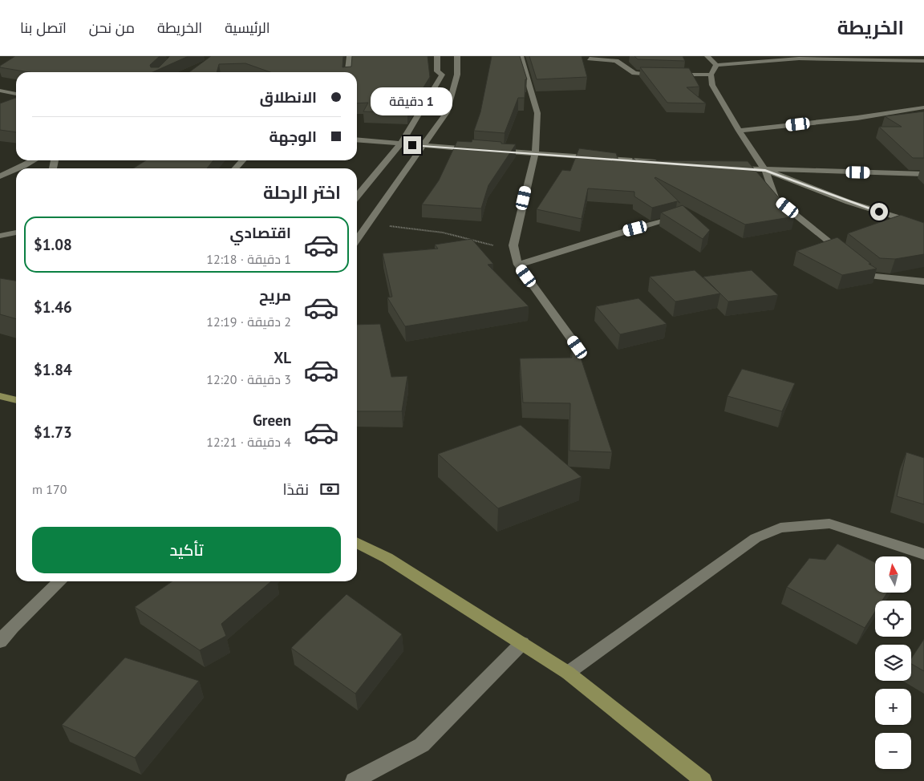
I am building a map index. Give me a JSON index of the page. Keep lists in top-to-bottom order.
{
  "north": "top",
  "page": {
    "header": "الخريطة",
    "nav": [
      "الرئيسية",
      "الخريطة",
      "من نحن",
      "اتصل بنا"
    ],
    "banner": ["الانطلاق", "الوجهة"],
    "bubble": "1 دقيقة",
    "heading": "اختر الرحلة",
    "list": [
      {
        "name": "اقتصادي",
        "note": "1 دقيقة · 12:18",
        "value": "$1.08"
      },
      {
        "name": "مريح",
        "note": "2 دقيقة · 12:19",
        "value": "$1.46"
      },
      {
        "name": "XL",
        "note": "3 دقيقة · 12:20",
        "value": "$1.84"
      },
      {
        "name": "Green",
        "note": "4 دقيقة · 12:21",
        "value": "$1.73"
      }
    ],
    "pay": ["نقدًا", "170 m"],
    "buttons": "تأكيد",
    "map_buttons": ["+", "−"]
  }
}
